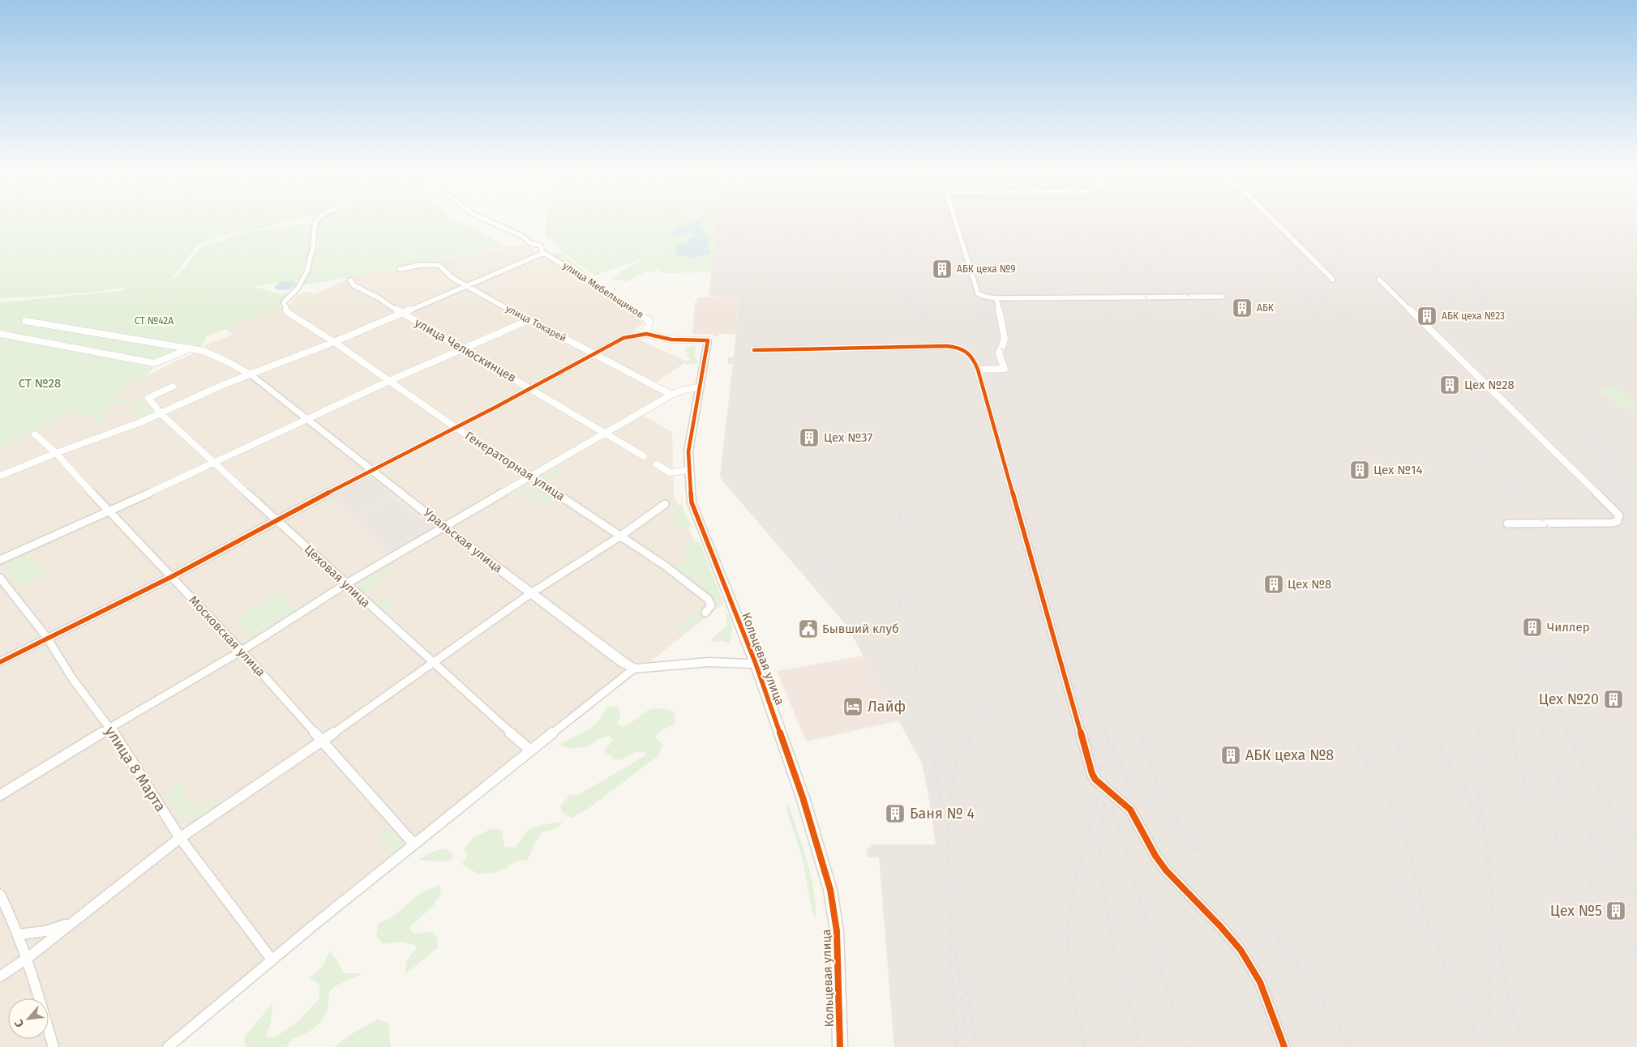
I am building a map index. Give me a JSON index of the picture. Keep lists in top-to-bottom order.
{
  "streets": {
    "street": [
      "улица Мебельщиков",
      "улица Токарей",
      "улица Челюскинцев",
      "Генераторная улица",
      "Уральская улица",
      "Цеховая улица",
      "Московская улица",
      "Кольцевая улица",
      "улица 8 Марта"
    ]
  },
  "crossings": [
    ["улица Мебельщиков", "Кольцевая улица"]
  ],
  "parks": ["СТ №42А", "СТ №28"],
  "places": {
    "building": [
      "АБК цеха №9",
      "АБК",
      "АБК цеха №23",
      "Цех №28",
      "Цех №37",
      "Цех №14",
      "Цех №8",
      "Чиллер",
      "Цех №20",
      "АБК цеха №8",
      "Баня № 4",
      "Цех №5"
    ],
    "public building": ["Бывший клуб"],
    "hotel": ["Лайф"]
  },
  "north": "bottom left"
}
